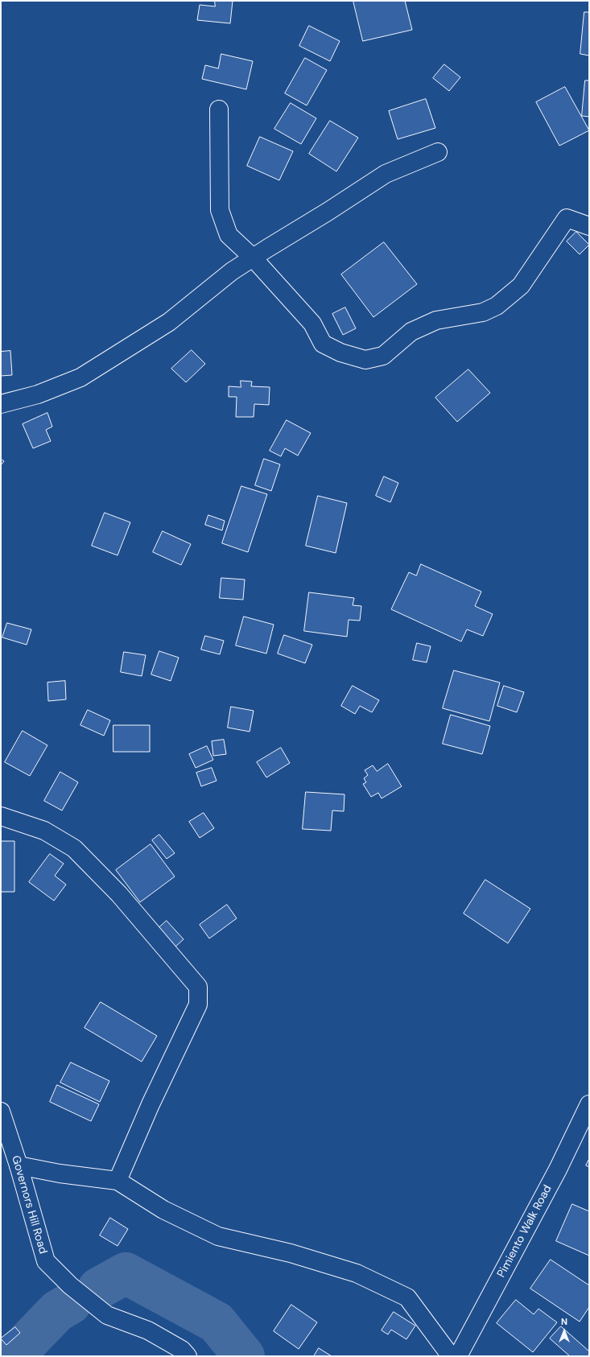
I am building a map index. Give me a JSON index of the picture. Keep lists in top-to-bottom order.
{
  "streets": {
    "street": ["Governors Hill Road", "Pimiento Walk Road"]
  },
  "north": "top"
}
